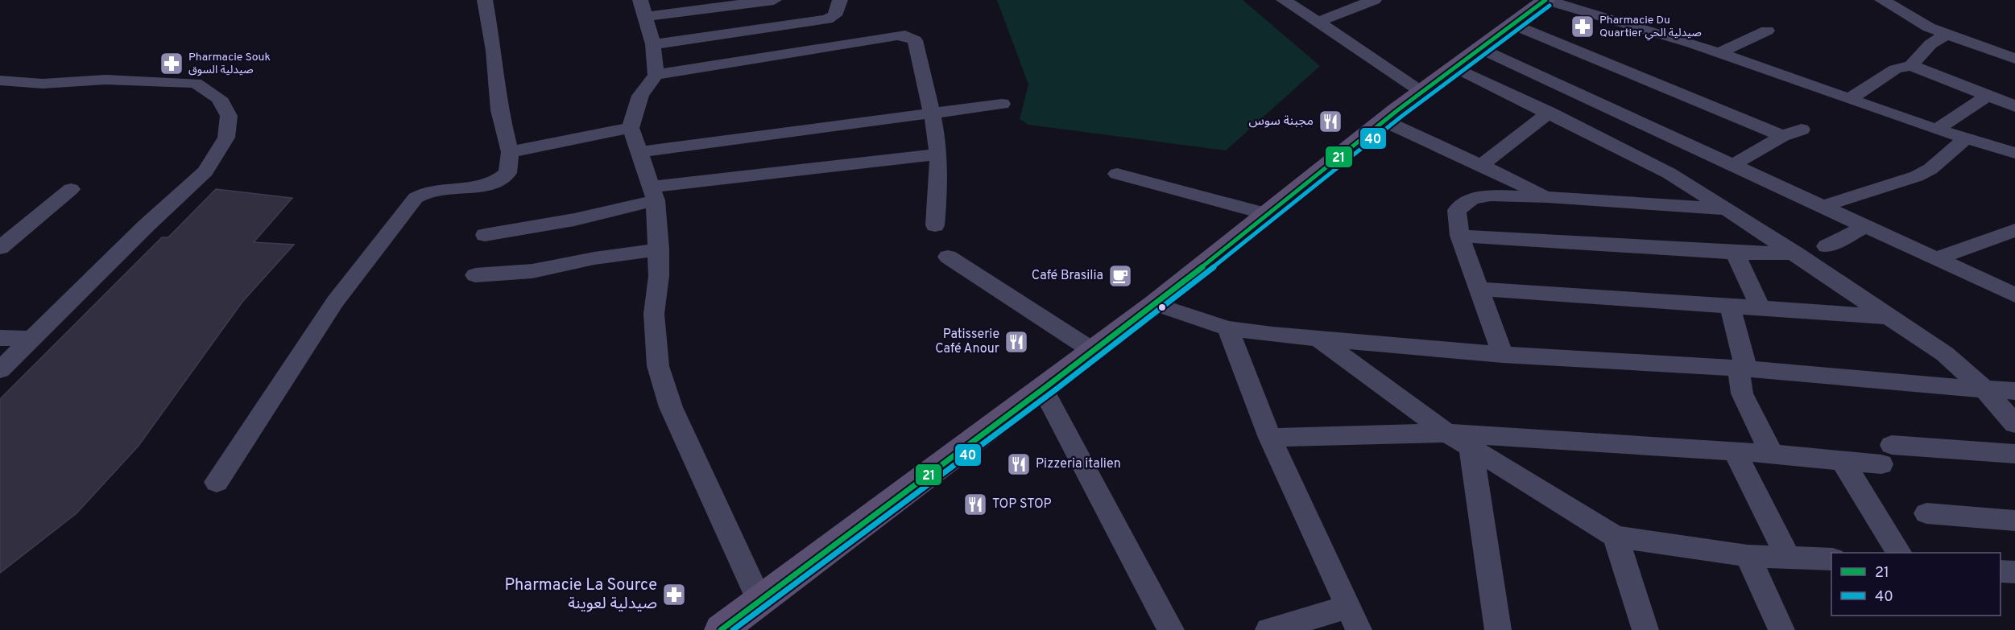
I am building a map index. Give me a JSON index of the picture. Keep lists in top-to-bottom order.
{
  "places": {
    "pharmacy": ["Pharmacie Du Quartier صيدلية الحي", "Pharmacie Souk صيدلية السوق", "Pharmacie La Source صيدلية لعوينة"],
    "restaurant": [
      "مجبنة سوس",
      "Patisserie Café Anour",
      "Pizzeria italien",
      "TOP STOP"
    ],
    "cafe": ["Café Brasilia"]
  },
  "lines": ["transit line 21", "transit line 40"],
  "legend": ["21", "40"]
}
